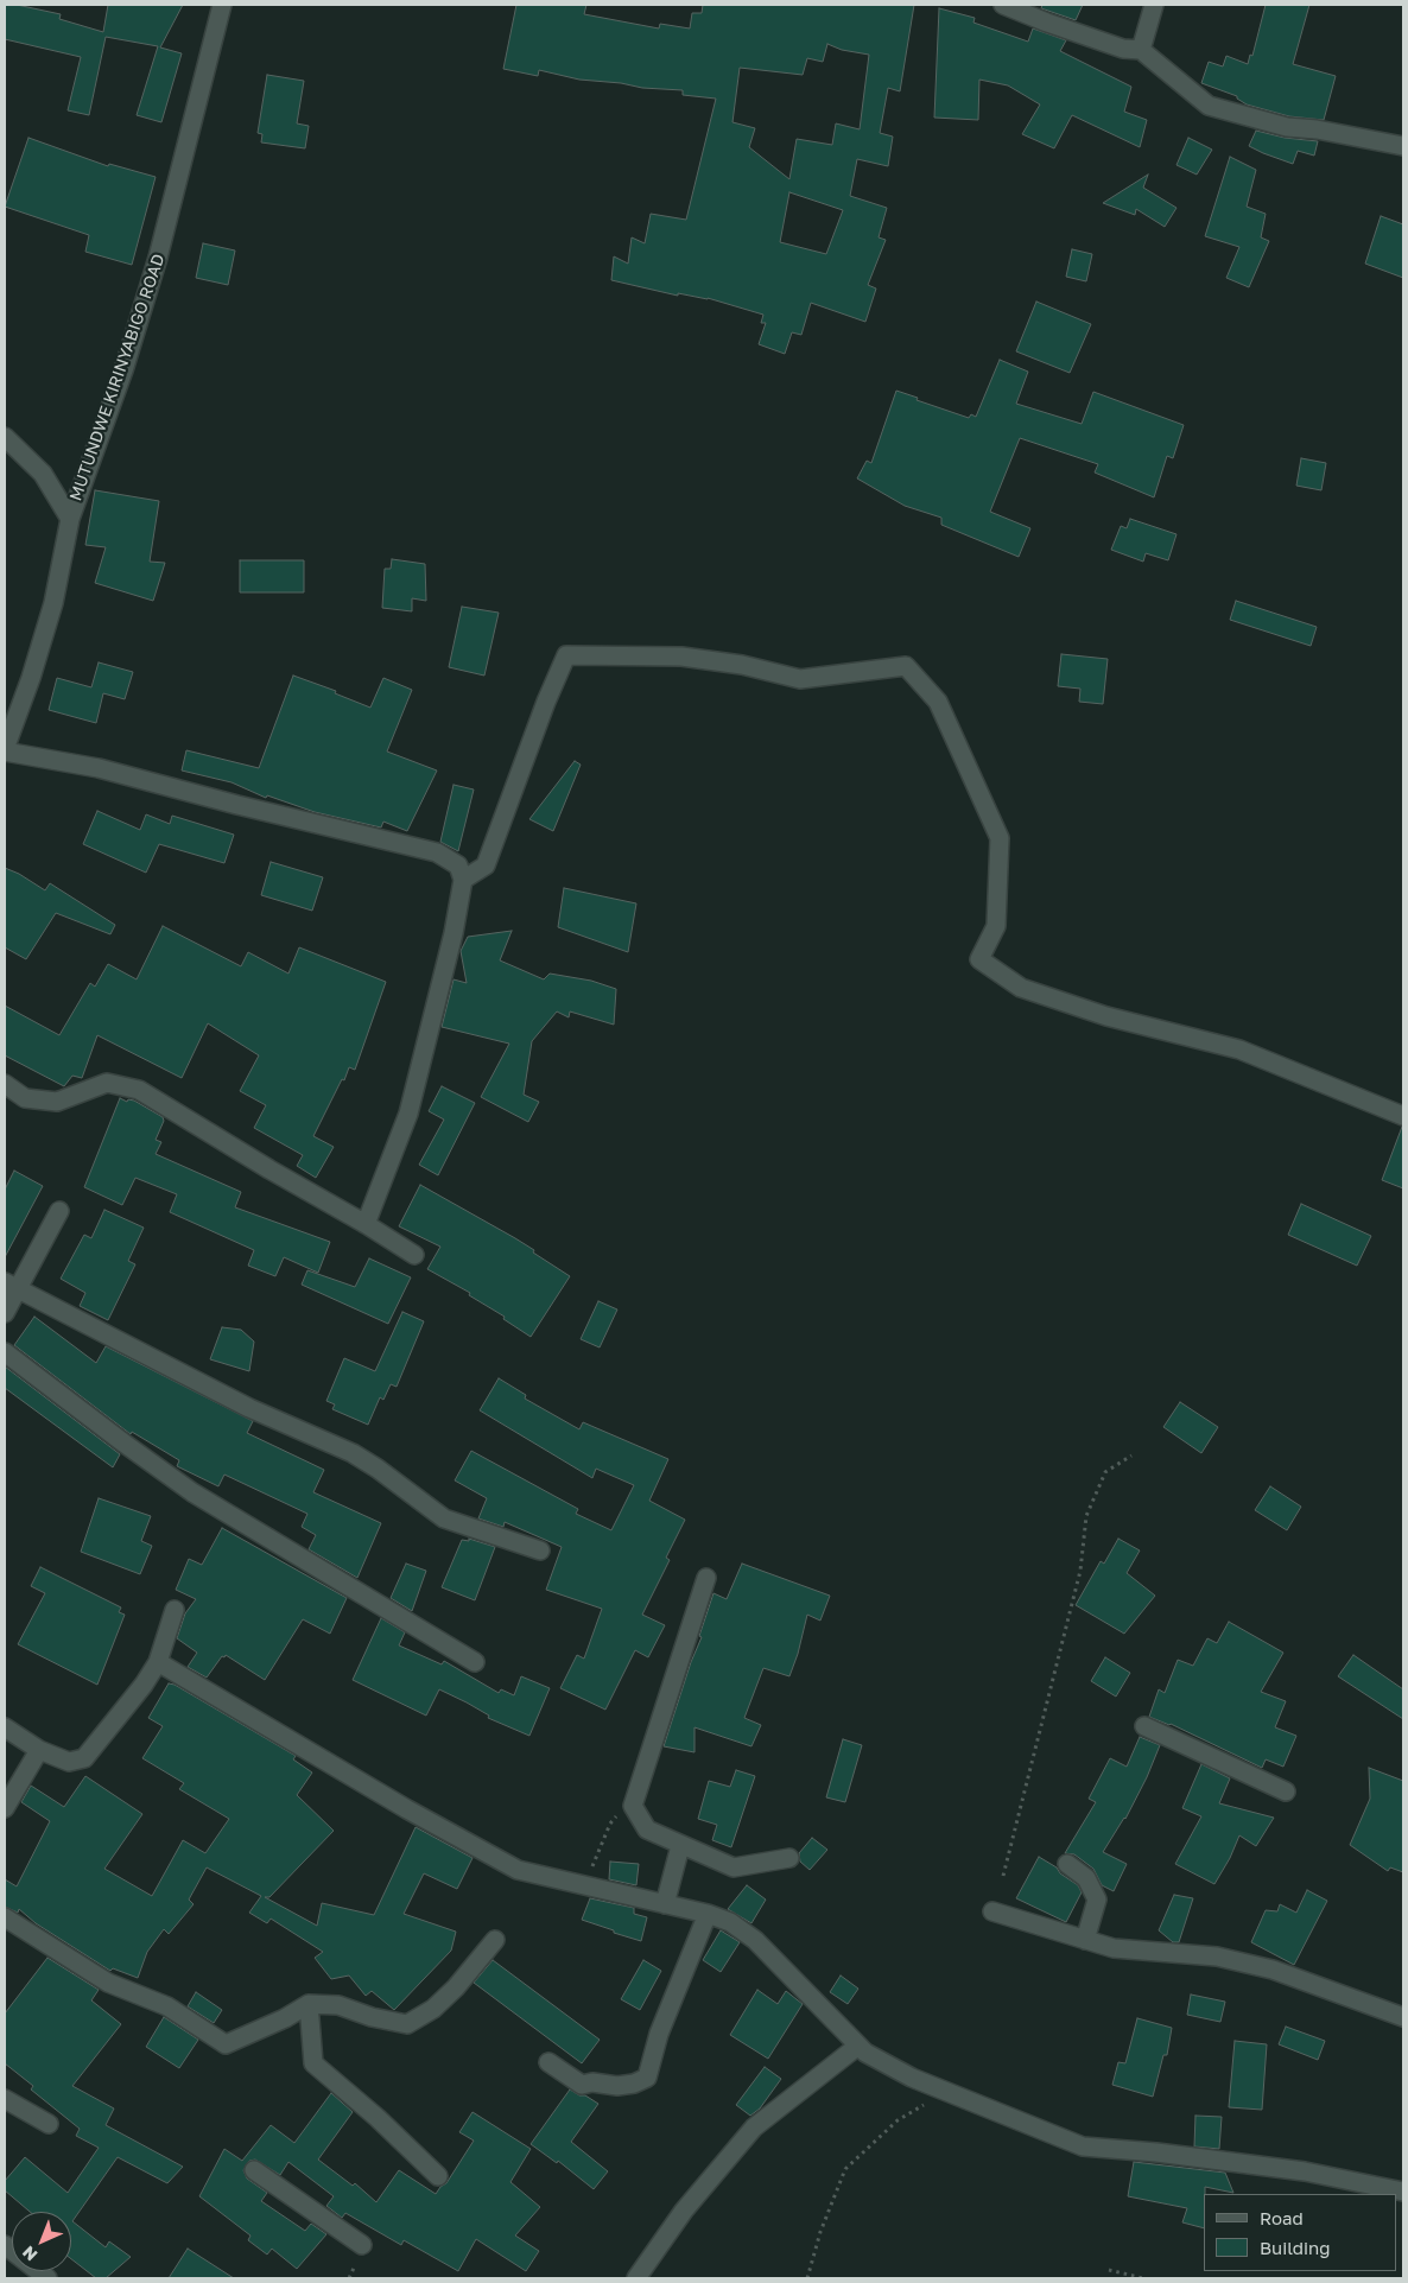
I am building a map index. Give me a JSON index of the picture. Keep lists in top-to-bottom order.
{
  "streets": {
    "street": ["MUTUNDWE KIRINYABIGO ROAD"]
  },
  "legend": ["Road", "Building"],
  "north": "bottom left"
}
